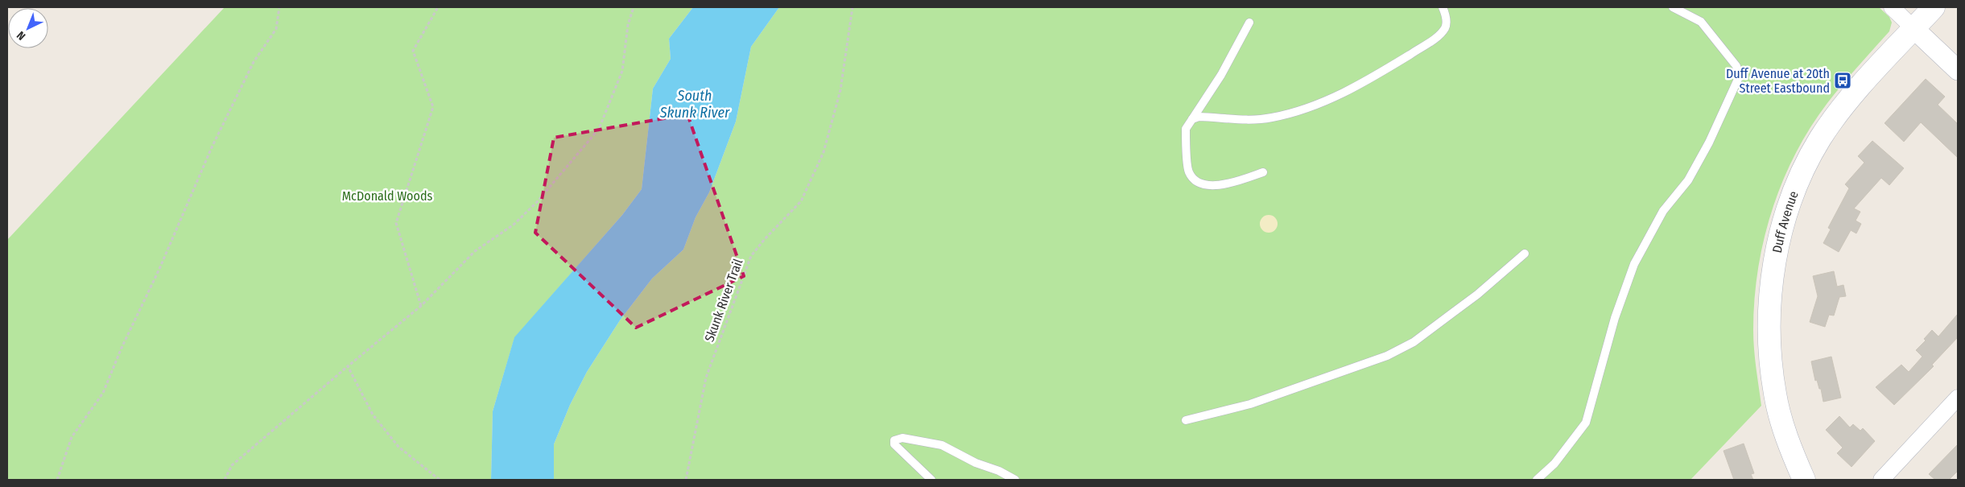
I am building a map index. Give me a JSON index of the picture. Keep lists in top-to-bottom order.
{
  "streets": {
    "main road": ["Duff Avenue"],
    "path": ["Skunk River Trail"]
  },
  "water": ["South Skunk River"],
  "parks": ["McDonald Woods"],
  "places": {
    "bus stop": ["Duff Avenue at 20th Street Eastbound"]
  },
  "north": "bottom left"
}
